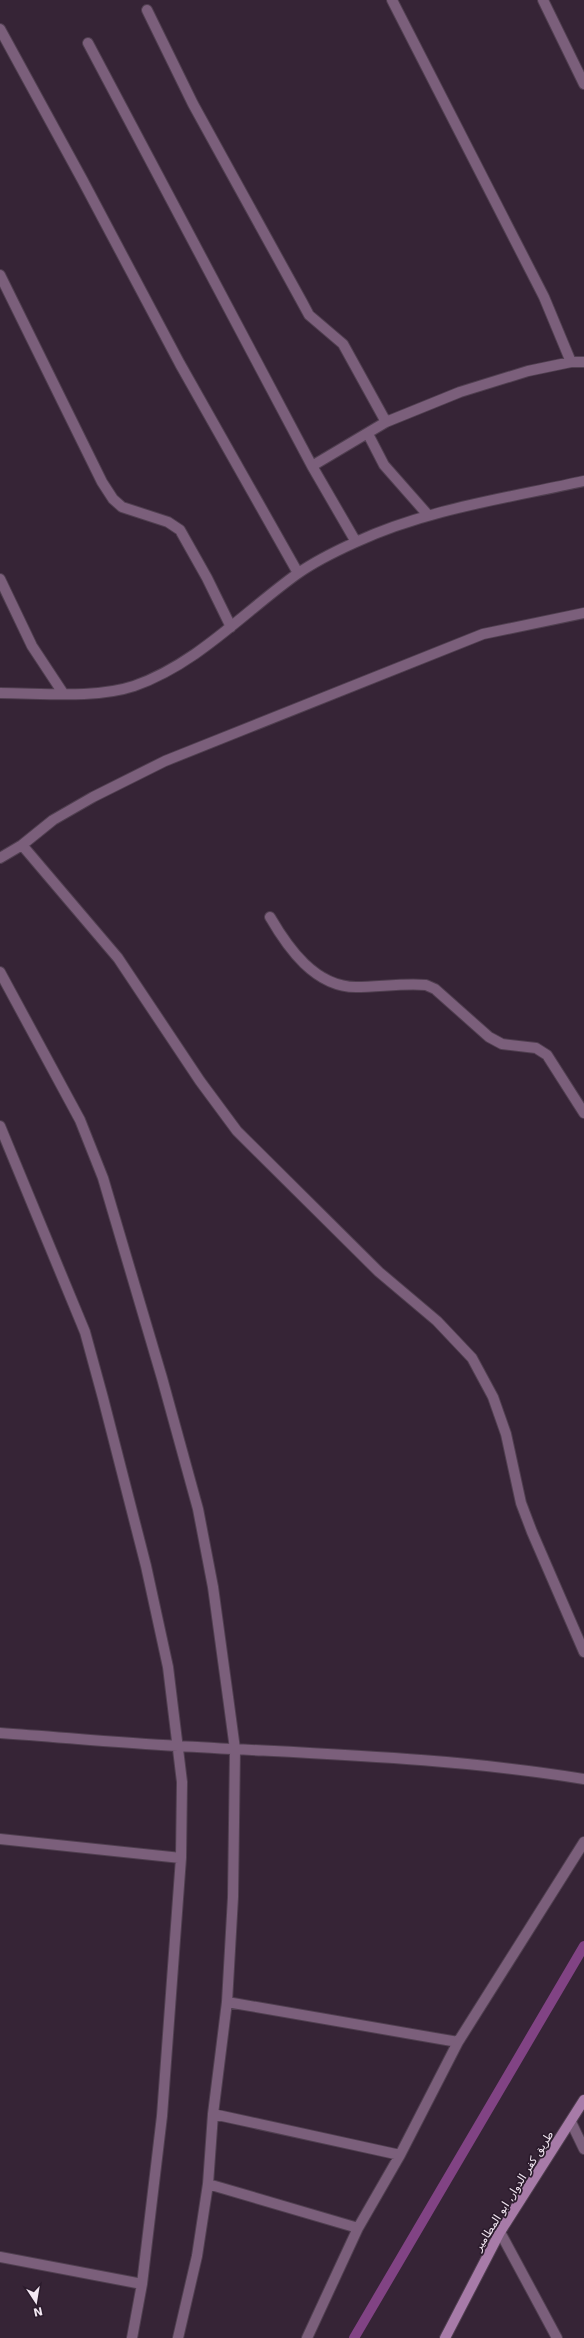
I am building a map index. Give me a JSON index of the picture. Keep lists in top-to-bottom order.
{
  "streets": {
    "main road": ["طريق كفر الدوار, ابو المطامير"]
  },
  "north": "bottom"
}
